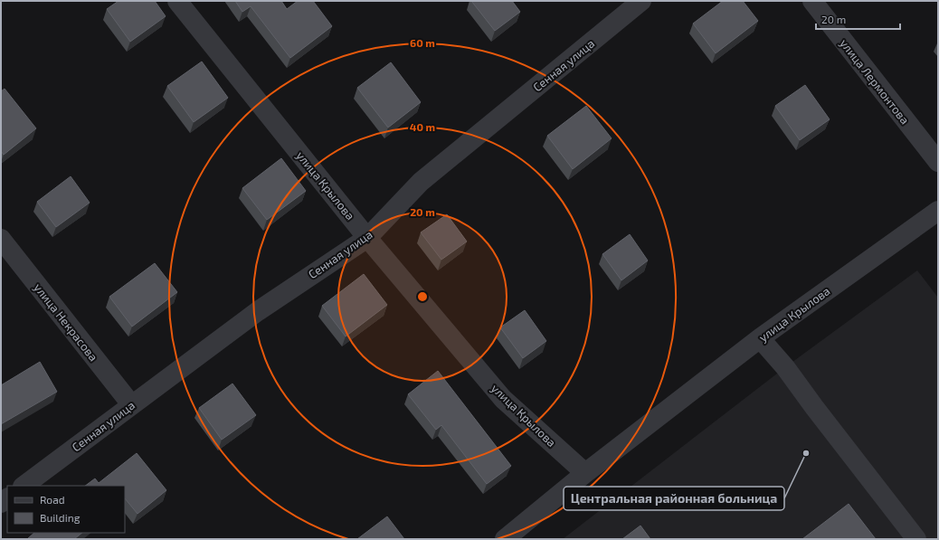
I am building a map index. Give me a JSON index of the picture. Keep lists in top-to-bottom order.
{
  "streets": {
    "street": [
      "Сенная улица",
      "улица Лермонтова",
      "улица Крылова",
      "улица Некрасова"
    ]
  },
  "crossings": [
    ["Сенная улица", "улица Крылова"],
    ["Сенная улица", "улица Некрасова"]
  ],
  "places": ["Центральная районная больница"],
  "legend": ["Road", "Building"],
  "scale_bar": "20 m",
  "rings": ["60 m", "40 m", "20 m"]
}
